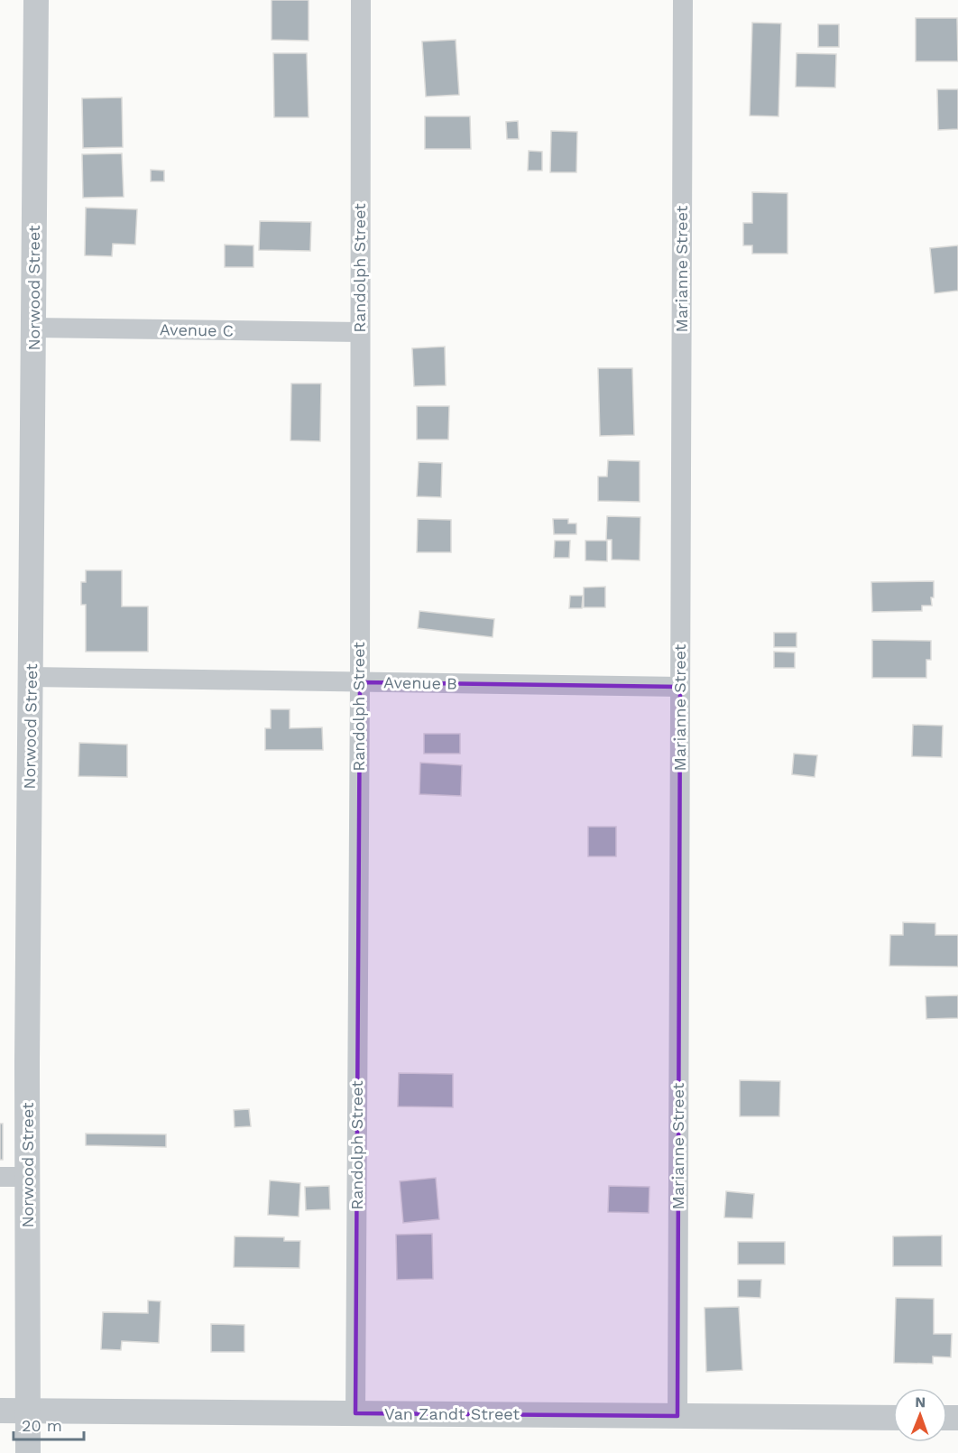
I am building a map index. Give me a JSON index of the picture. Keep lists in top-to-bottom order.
{
  "streets": {
    "street": [
      "Randolph Street",
      "Marianne Street",
      "Norwood Street",
      "Avenue C",
      "Avenue B",
      "Van Zandt Street"
    ]
  },
  "crossings": [
    ["Randolph Street", "Avenue C"],
    ["Randolph Street", "Avenue B"],
    ["Randolph Street", "Van Zandt Street"],
    ["Marianne Street", "Avenue B"],
    ["Marianne Street", "Van Zandt Street"],
    ["Norwood Street", "Avenue C"],
    ["Norwood Street", "Avenue B"],
    ["Norwood Street", "Van Zandt Street"]
  ],
  "scale_bar": "20 m",
  "north": "top"
}
